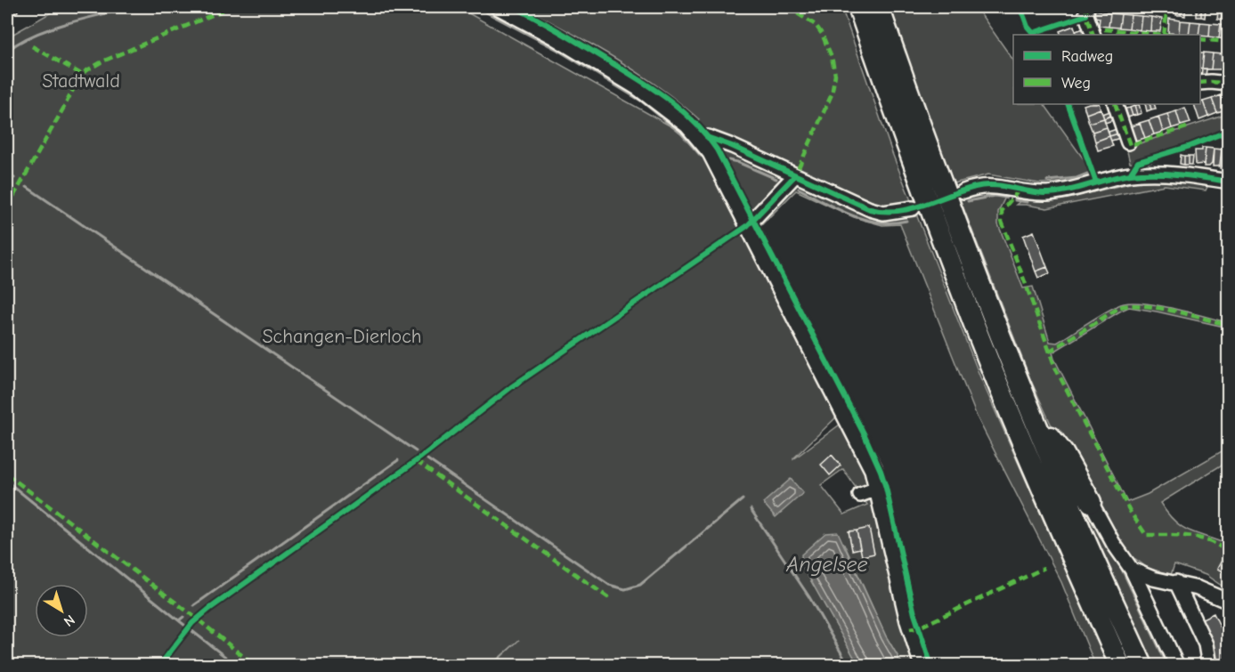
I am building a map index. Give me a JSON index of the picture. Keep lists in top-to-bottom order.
{
  "water": ["Angelsee"],
  "parks": ["Stadtwald", "Schangen-Dierloch"],
  "legend": ["Radweg", "Weg"],
  "north": "bottom right"
}
